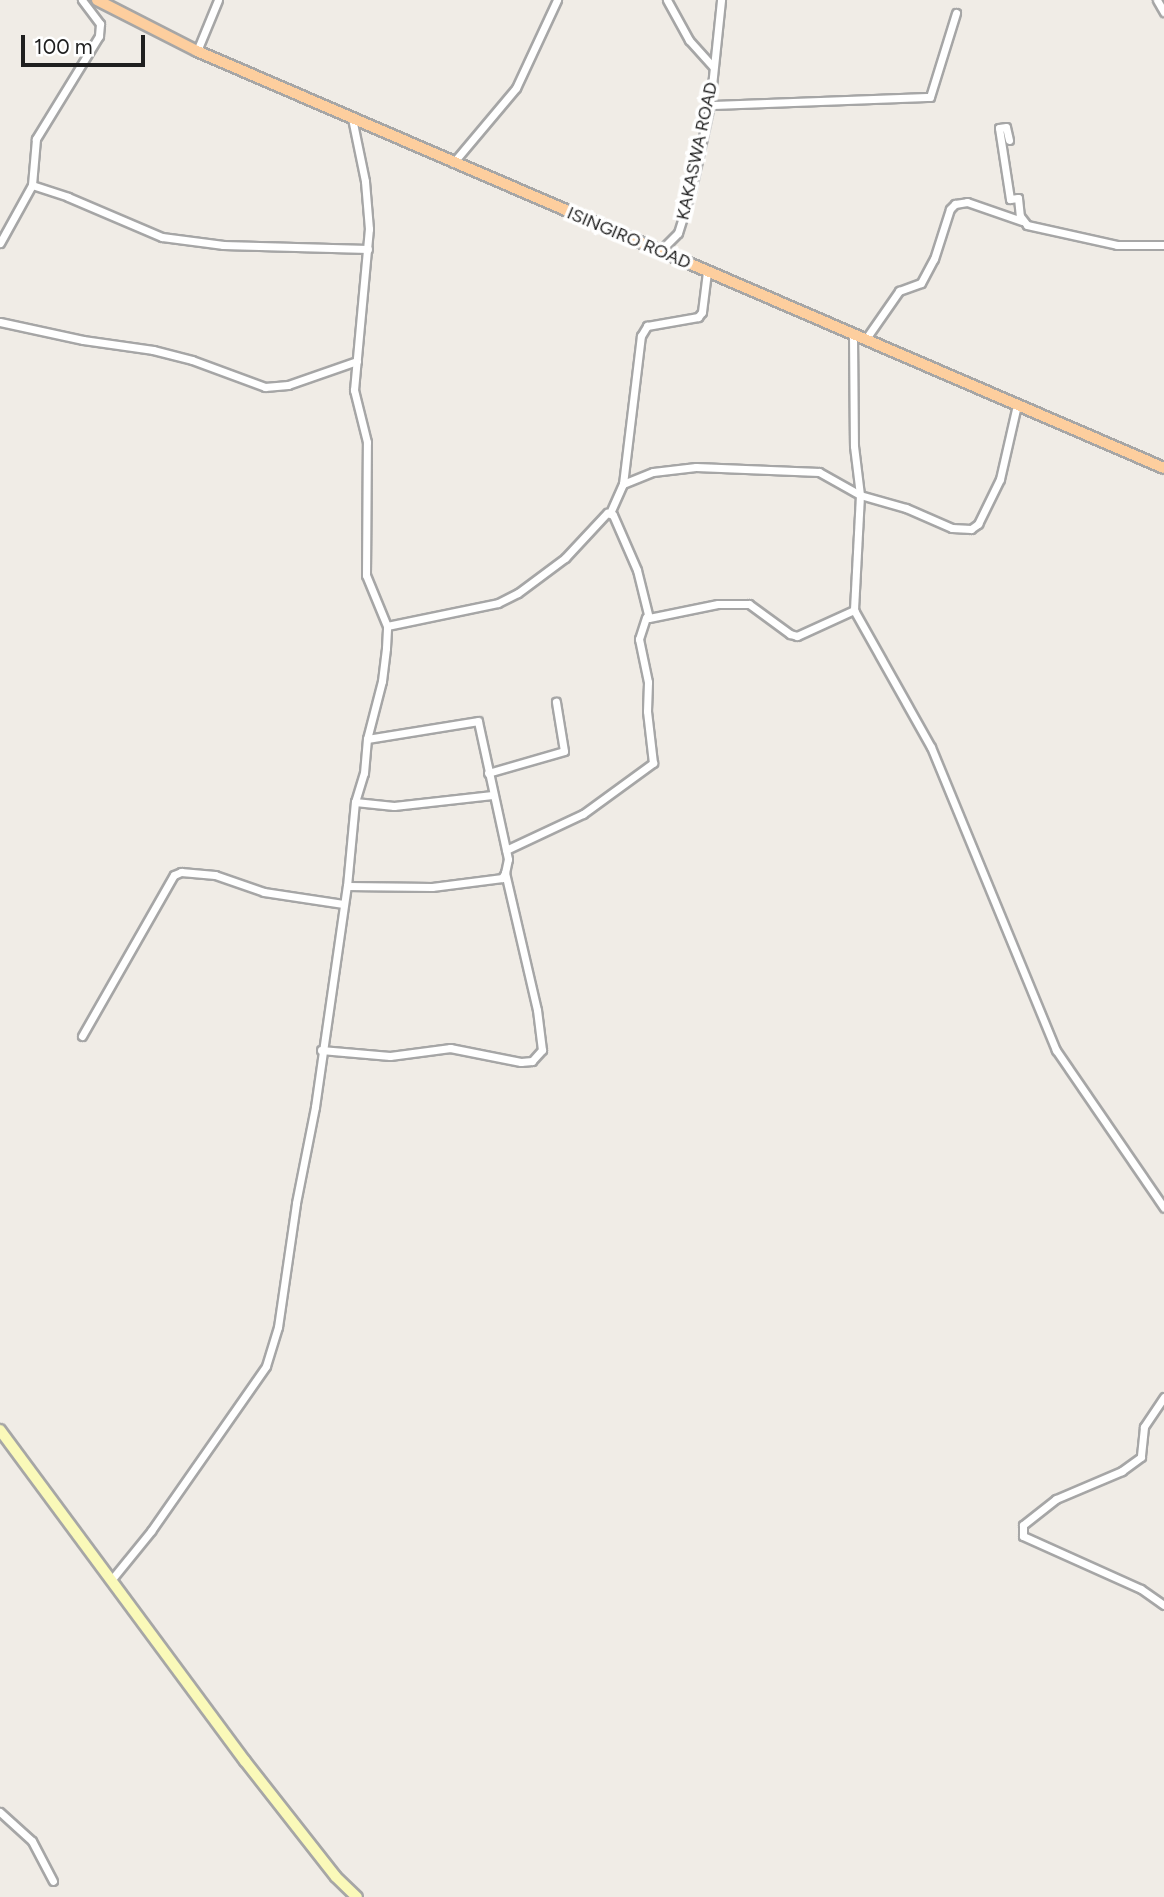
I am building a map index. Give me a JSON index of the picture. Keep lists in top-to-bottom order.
{
  "streets": {
    "main road": ["ISINGIRO ROAD"],
    "street": ["KAKASWA ROAD"]
  },
  "crossings": [
    ["KAKASWA ROAD", "ISINGIRO ROAD"]
  ],
  "scale_bar": "100 m"
}
